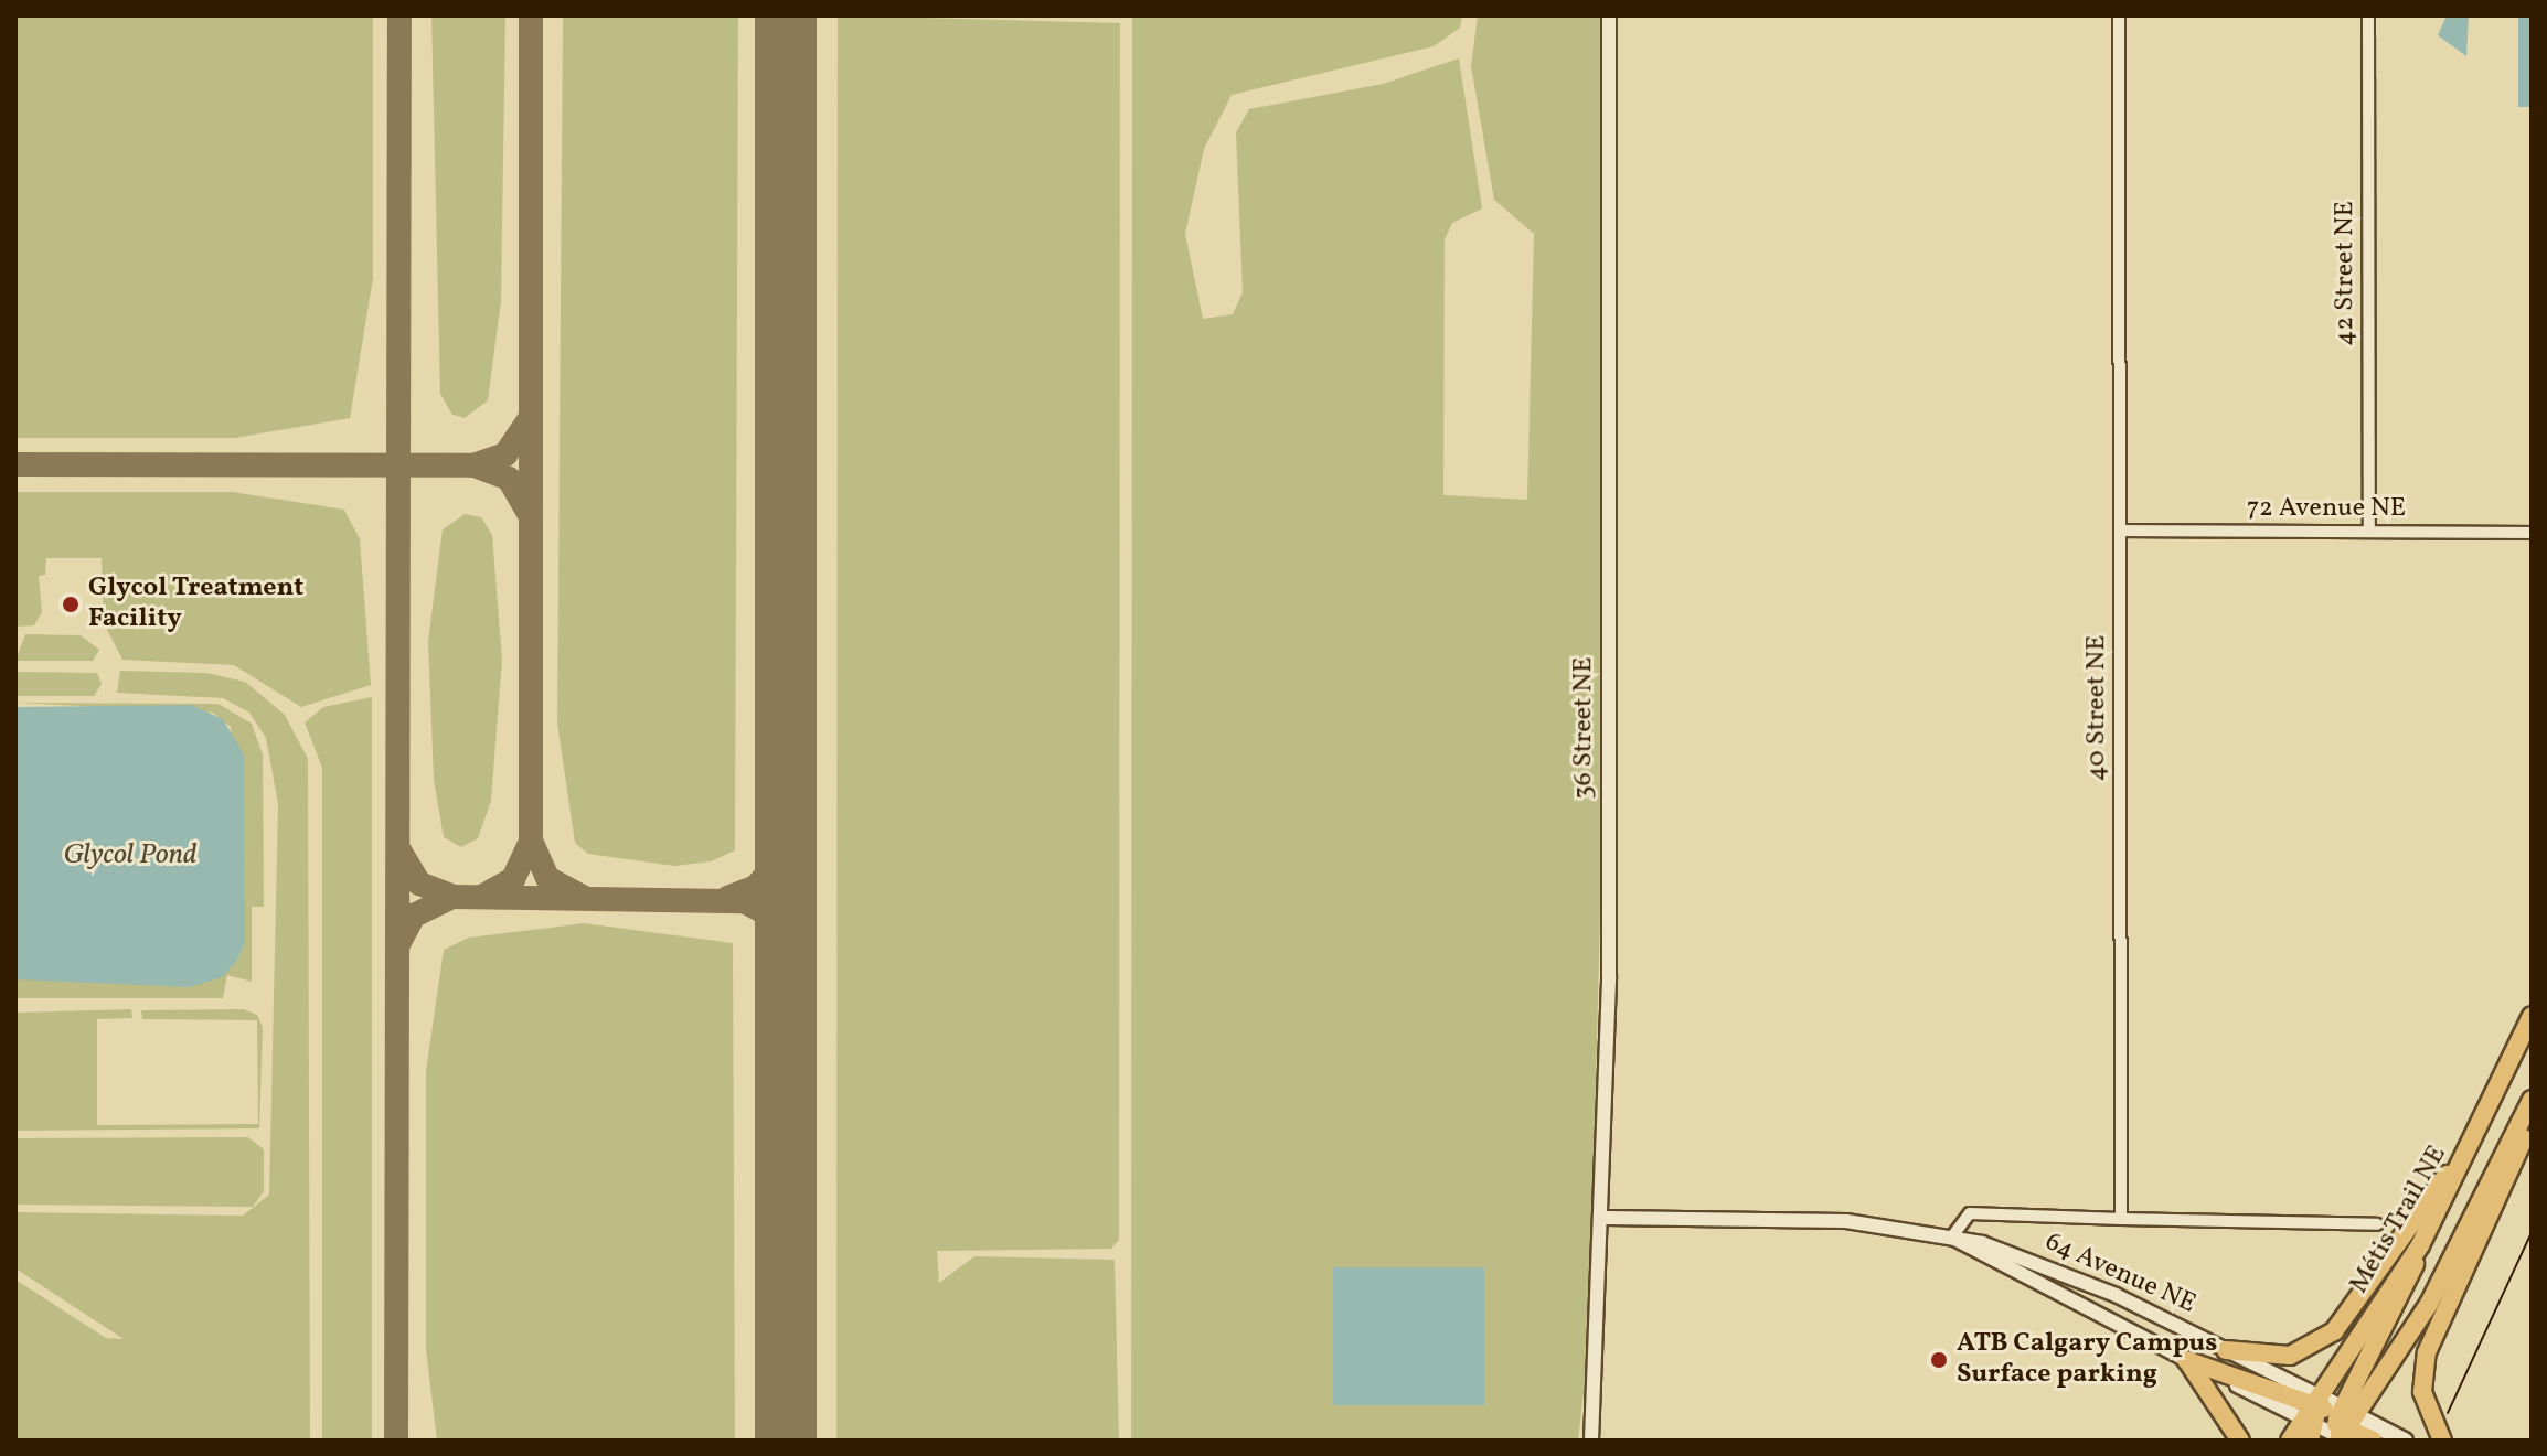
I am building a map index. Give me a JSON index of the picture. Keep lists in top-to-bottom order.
{
  "streets": {
    "main road": ["Métis Trail NE", "64 Avenue NE"],
    "street": [
      "42 Street NE",
      "72 Avenue NE",
      "40 Street NE",
      "36 Street NE"
    ]
  },
  "crossings": [
    ["42 Street NE", "72 Avenue NE"],
    ["72 Avenue NE", "40 Street NE"],
    ["36 Street NE", "64 Avenue NE"],
    ["Métis Trail NE", "64 Avenue NE"]
  ],
  "water": ["Glycol Pond"],
  "places": ["Glycol Treatment Facility", "ATB Calgary Campus Surface parking"]
}
